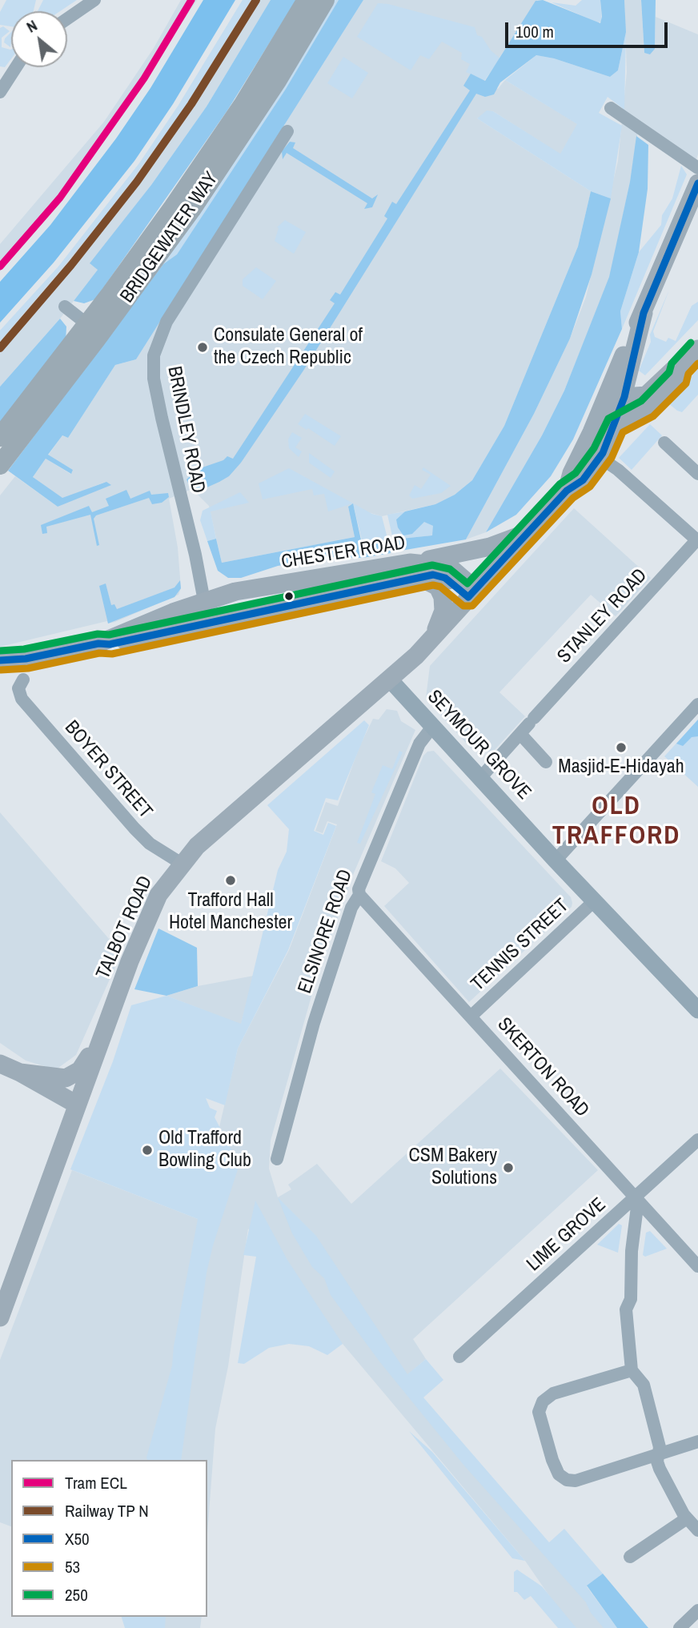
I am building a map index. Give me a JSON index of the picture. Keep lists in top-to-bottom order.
{
  "streets": {
    "highway": ["BRIDGEWATER WAY"],
    "main road": ["CHESTER ROAD", "SEYMOUR GROVE", "TALBOT ROAD"],
    "street": [
      "BRINDLEY ROAD",
      "STANLEY ROAD",
      "BOYER STREET",
      "ELSINORE ROAD",
      "TENNIS STREET",
      "SKERTON ROAD",
      "LIME GROVE"
    ]
  },
  "crossings": [
    ["BRINDLEY ROAD", "CHESTER ROAD"],
    ["CHESTER ROAD", "TALBOT ROAD"],
    ["STANLEY ROAD", "SEYMOUR GROVE"],
    ["SEYMOUR GROVE", "TALBOT ROAD"],
    ["SEYMOUR GROVE", "ELSINORE ROAD"],
    ["SEYMOUR GROVE", "TENNIS STREET"],
    ["BOYER STREET", "TALBOT ROAD"],
    ["ELSINORE ROAD", "SKERTON ROAD"],
    ["TENNIS STREET", "SKERTON ROAD"],
    ["SKERTON ROAD", "LIME GROVE"]
  ],
  "districts": ["OLD TRAFFORD"],
  "places": [
    "Consulate General of the Czech Republic",
    "Masjid-E-Hidayah",
    "Trafford Hall Hotel Manchester",
    "Old Trafford Bowling Club",
    "CSM Bakery Solutions"
  ],
  "lines": [
    "tram line ECL",
    "transit line X50",
    "transit line 250",
    "transit line 53"
  ],
  "legend": [
    "Tram ECL",
    "Railway TP N",
    "X50",
    "53",
    "250"
  ],
  "scale_bar": "100 m",
  "north": "top left"
}
